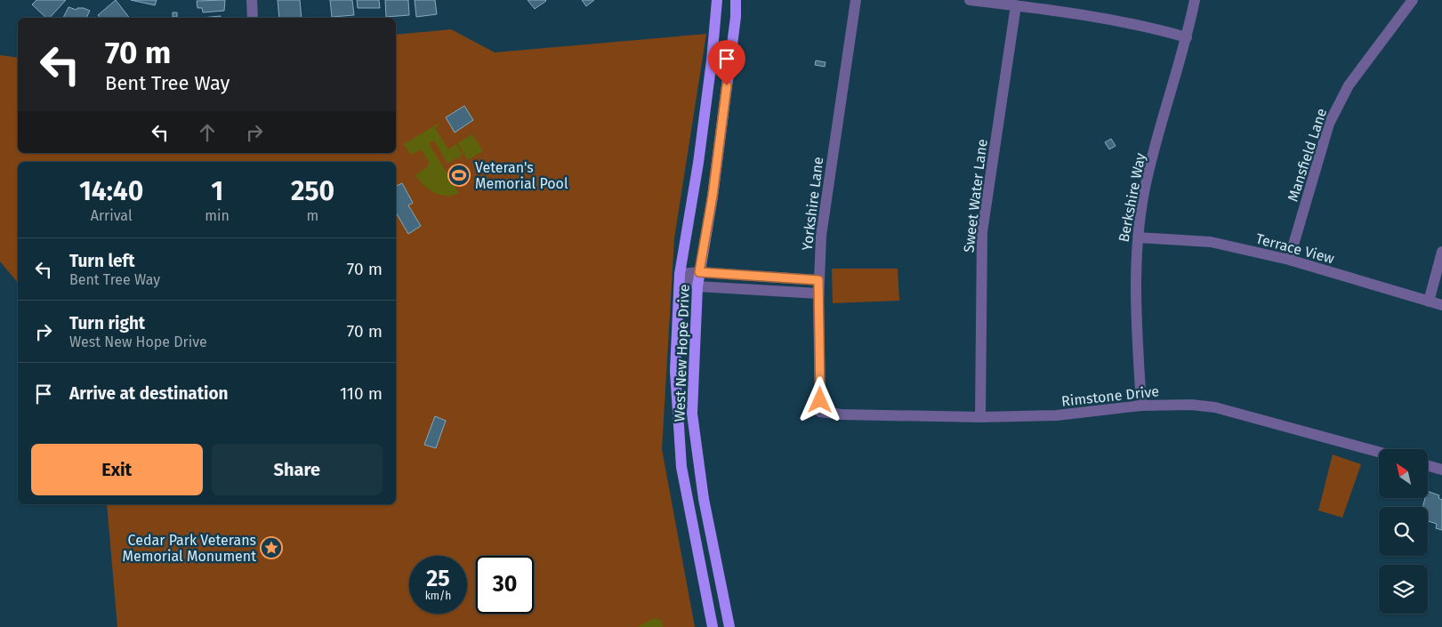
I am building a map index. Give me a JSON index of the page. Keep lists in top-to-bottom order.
{
  "streets": {
    "main road": ["West New Hope Drive"],
    "street": [
      "Mansfield Lane",
      "Sweet Water Lane",
      "Berkshire Way",
      "Yorkshire Lane",
      "Terrace View",
      "Rimstone Drive"
    ]
  },
  "crossings": [
    ["Mansfield Lane", "Terrace View"],
    ["Sweet Water Lane", "Rimstone Drive"],
    ["Berkshire Way", "Terrace View"],
    ["Berkshire Way", "Rimstone Drive"],
    ["Yorkshire Lane", "Rimstone Drive"]
  ],
  "places": {
    "sports": ["Veteran's Memorial Pool"],
    "place": ["Cedar Park Veterans Memorial Monument"]
  },
  "north": "top left",
  "page": {
    "turn": ["70 m", "Bent Tree Way"],
    "eta": [
      "14:40",
      "Arrival",
      "1",
      "min",
      "250",
      "m"
    ],
    "list": [
      {
        "name": "Turn left",
        "note": "Bent Tree Way",
        "value": "70 m"
      },
      {
        "name": "Turn right",
        "note": "West New Hope Drive",
        "value": "70 m"
      },
      {
        "name": "Arrive at destination",
        "value": "110 m"
      }
    ],
    "buttons": ["Exit", "Share"],
    "speed": "25 km/h",
    "limit": "30"
  }
}
